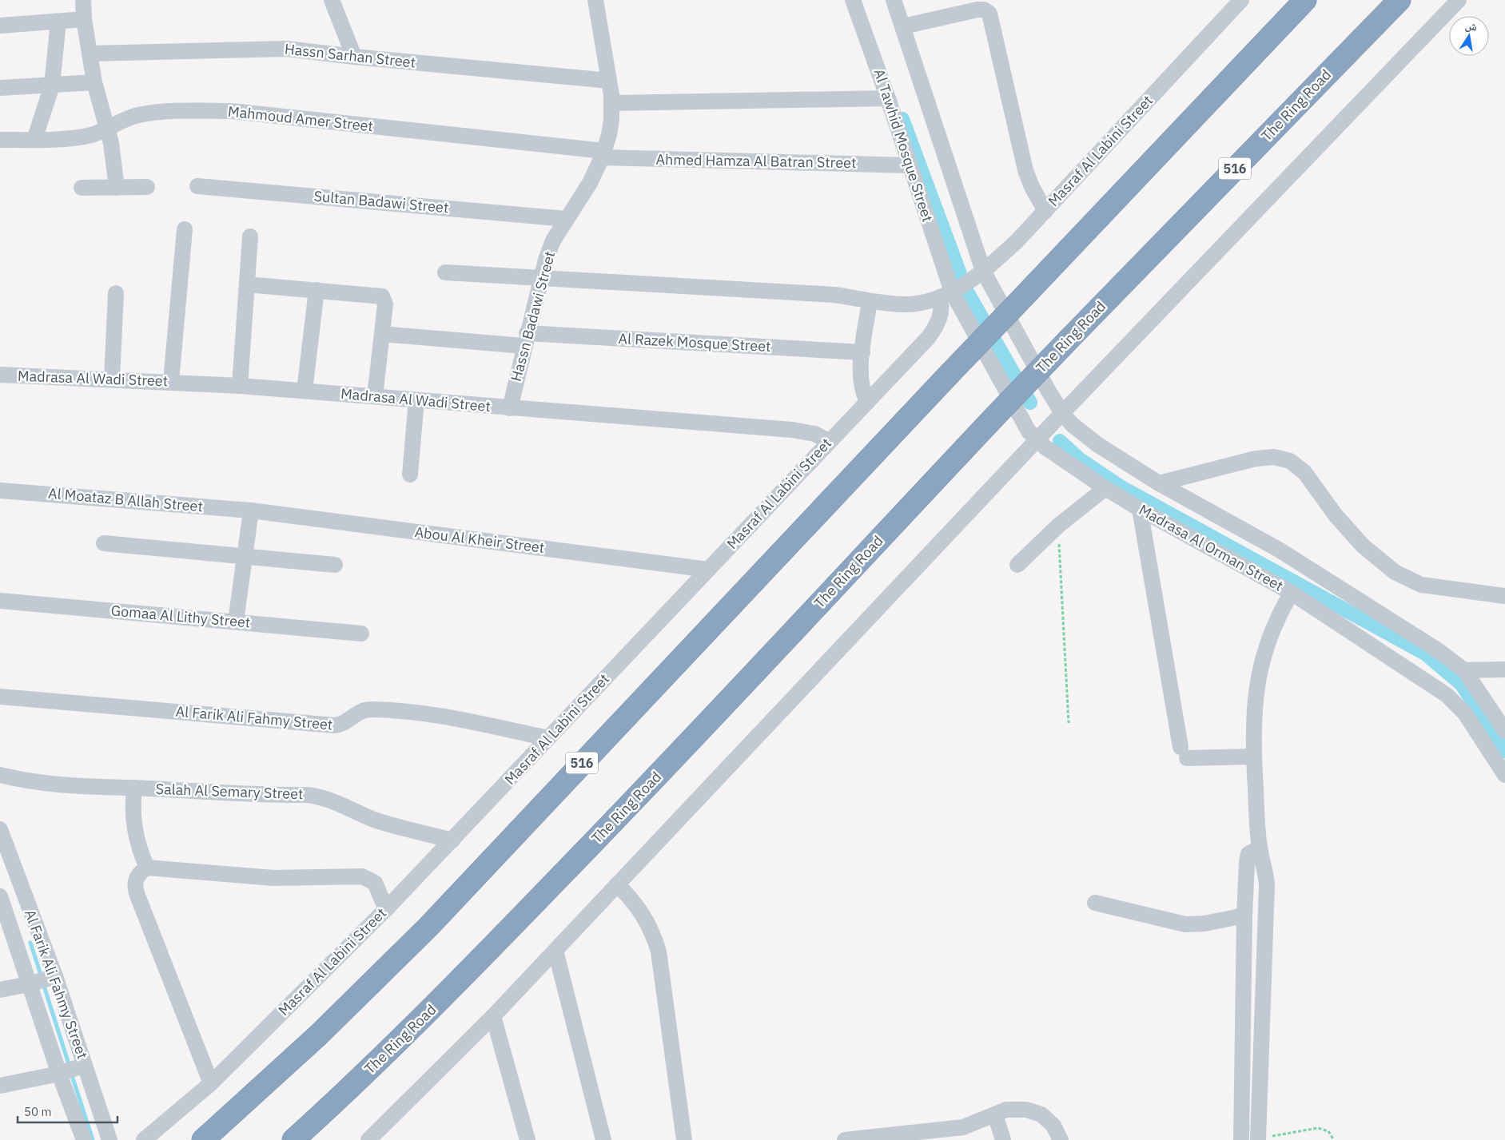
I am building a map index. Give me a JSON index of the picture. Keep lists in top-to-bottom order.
{
  "streets": {
    "highway": ["The Ring Road", "516"],
    "street": [
      "Hassn Sarhan Street",
      "Mahmoud Amer Street",
      "Al Tawhid Mosque Street",
      "Masraf Al Labini Street",
      "Ahmed Hamza Al Batran Street",
      "Sultan Badawi Street",
      "Hassn Badawi Street",
      "Al Razek Mosque Street",
      "Madrasa Al Wadi Street",
      "Al Moataz B Allah Street",
      "Abou Al Kheir Street",
      "Madrasa Al Orman Street",
      "Gomaa Al Lithy Street",
      "Al Farik Ali Fahmy Street",
      "Salah Al Semary Street"
    ]
  },
  "crossings": [
    ["Hassn Sarhan Street", "Hassn Badawi Street"],
    ["Mahmoud Amer Street", "Ahmed Hamza Al Batran Street"],
    ["Mahmoud Amer Street", "Hassn Badawi Street"],
    ["Al Tawhid Mosque Street", "Masraf Al Labini Street"],
    ["Al Tawhid Mosque Street", "Ahmed Hamza Al Batran Street"],
    ["Al Tawhid Mosque Street", "Madrasa Al Orman Street"],
    ["Masraf Al Labini Street", "Madrasa Al Wadi Street"],
    ["Masraf Al Labini Street", "Abou Al Kheir Street"],
    ["Masraf Al Labini Street", "Madrasa Al Orman Street"],
    ["Masraf Al Labini Street", "Al Farik Ali Fahmy Street"],
    ["Masraf Al Labini Street", "Salah Al Semary Street"],
    ["Ahmed Hamza Al Batran Street", "Hassn Badawi Street"],
    ["Sultan Badawi Street", "Hassn Badawi Street"],
    ["Hassn Badawi Street", "Al Razek Mosque Street"],
    ["Hassn Badawi Street", "Madrasa Al Wadi Street"],
    ["Al Moataz B Allah Street", "Abou Al Kheir Street"]
  ],
  "scale_bar": "50 m",
  "north": "top"
}
